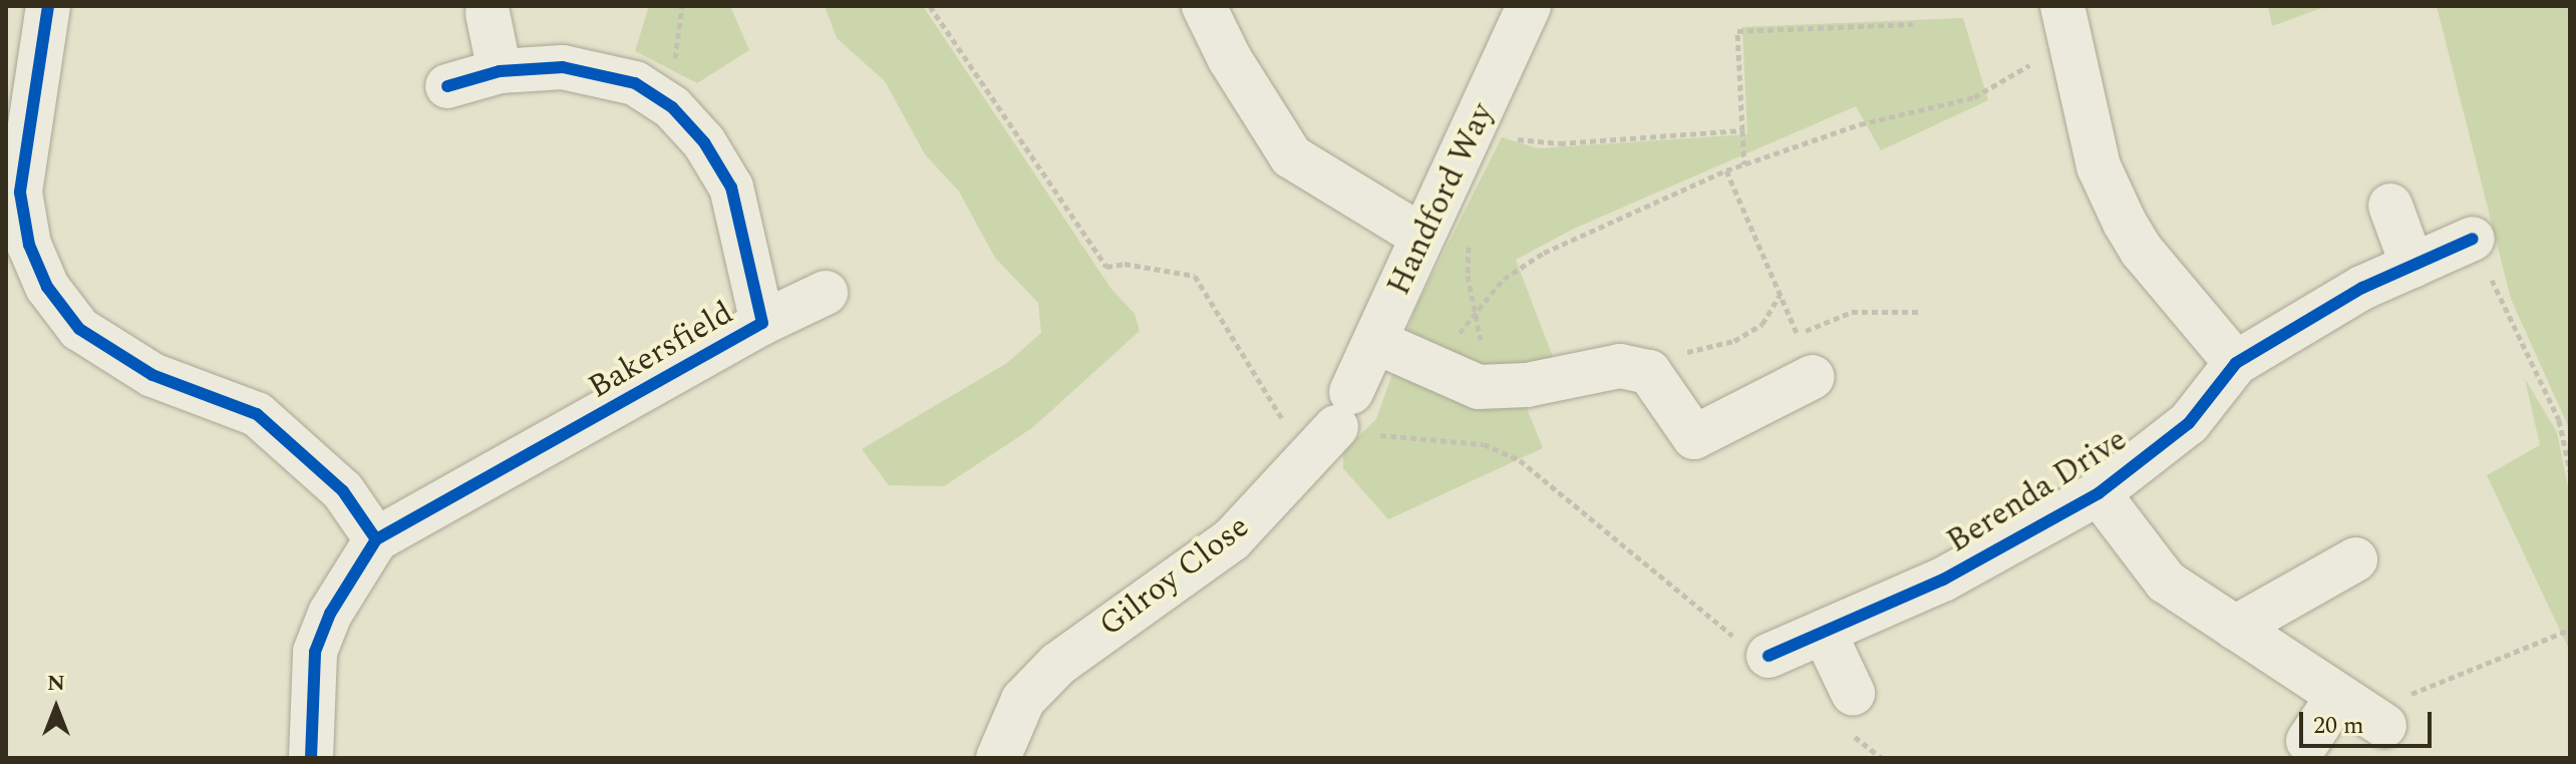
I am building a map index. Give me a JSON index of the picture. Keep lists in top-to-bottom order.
{
  "streets": {
    "street": [
      "Handford Way",
      "Bakersfield",
      "Berenda Drive",
      "Gilroy Close"
    ]
  },
  "crossings": [
    ["Handford Way", "Gilroy Close"]
  ],
  "scale_bar": "20 m",
  "north": "top"
}
